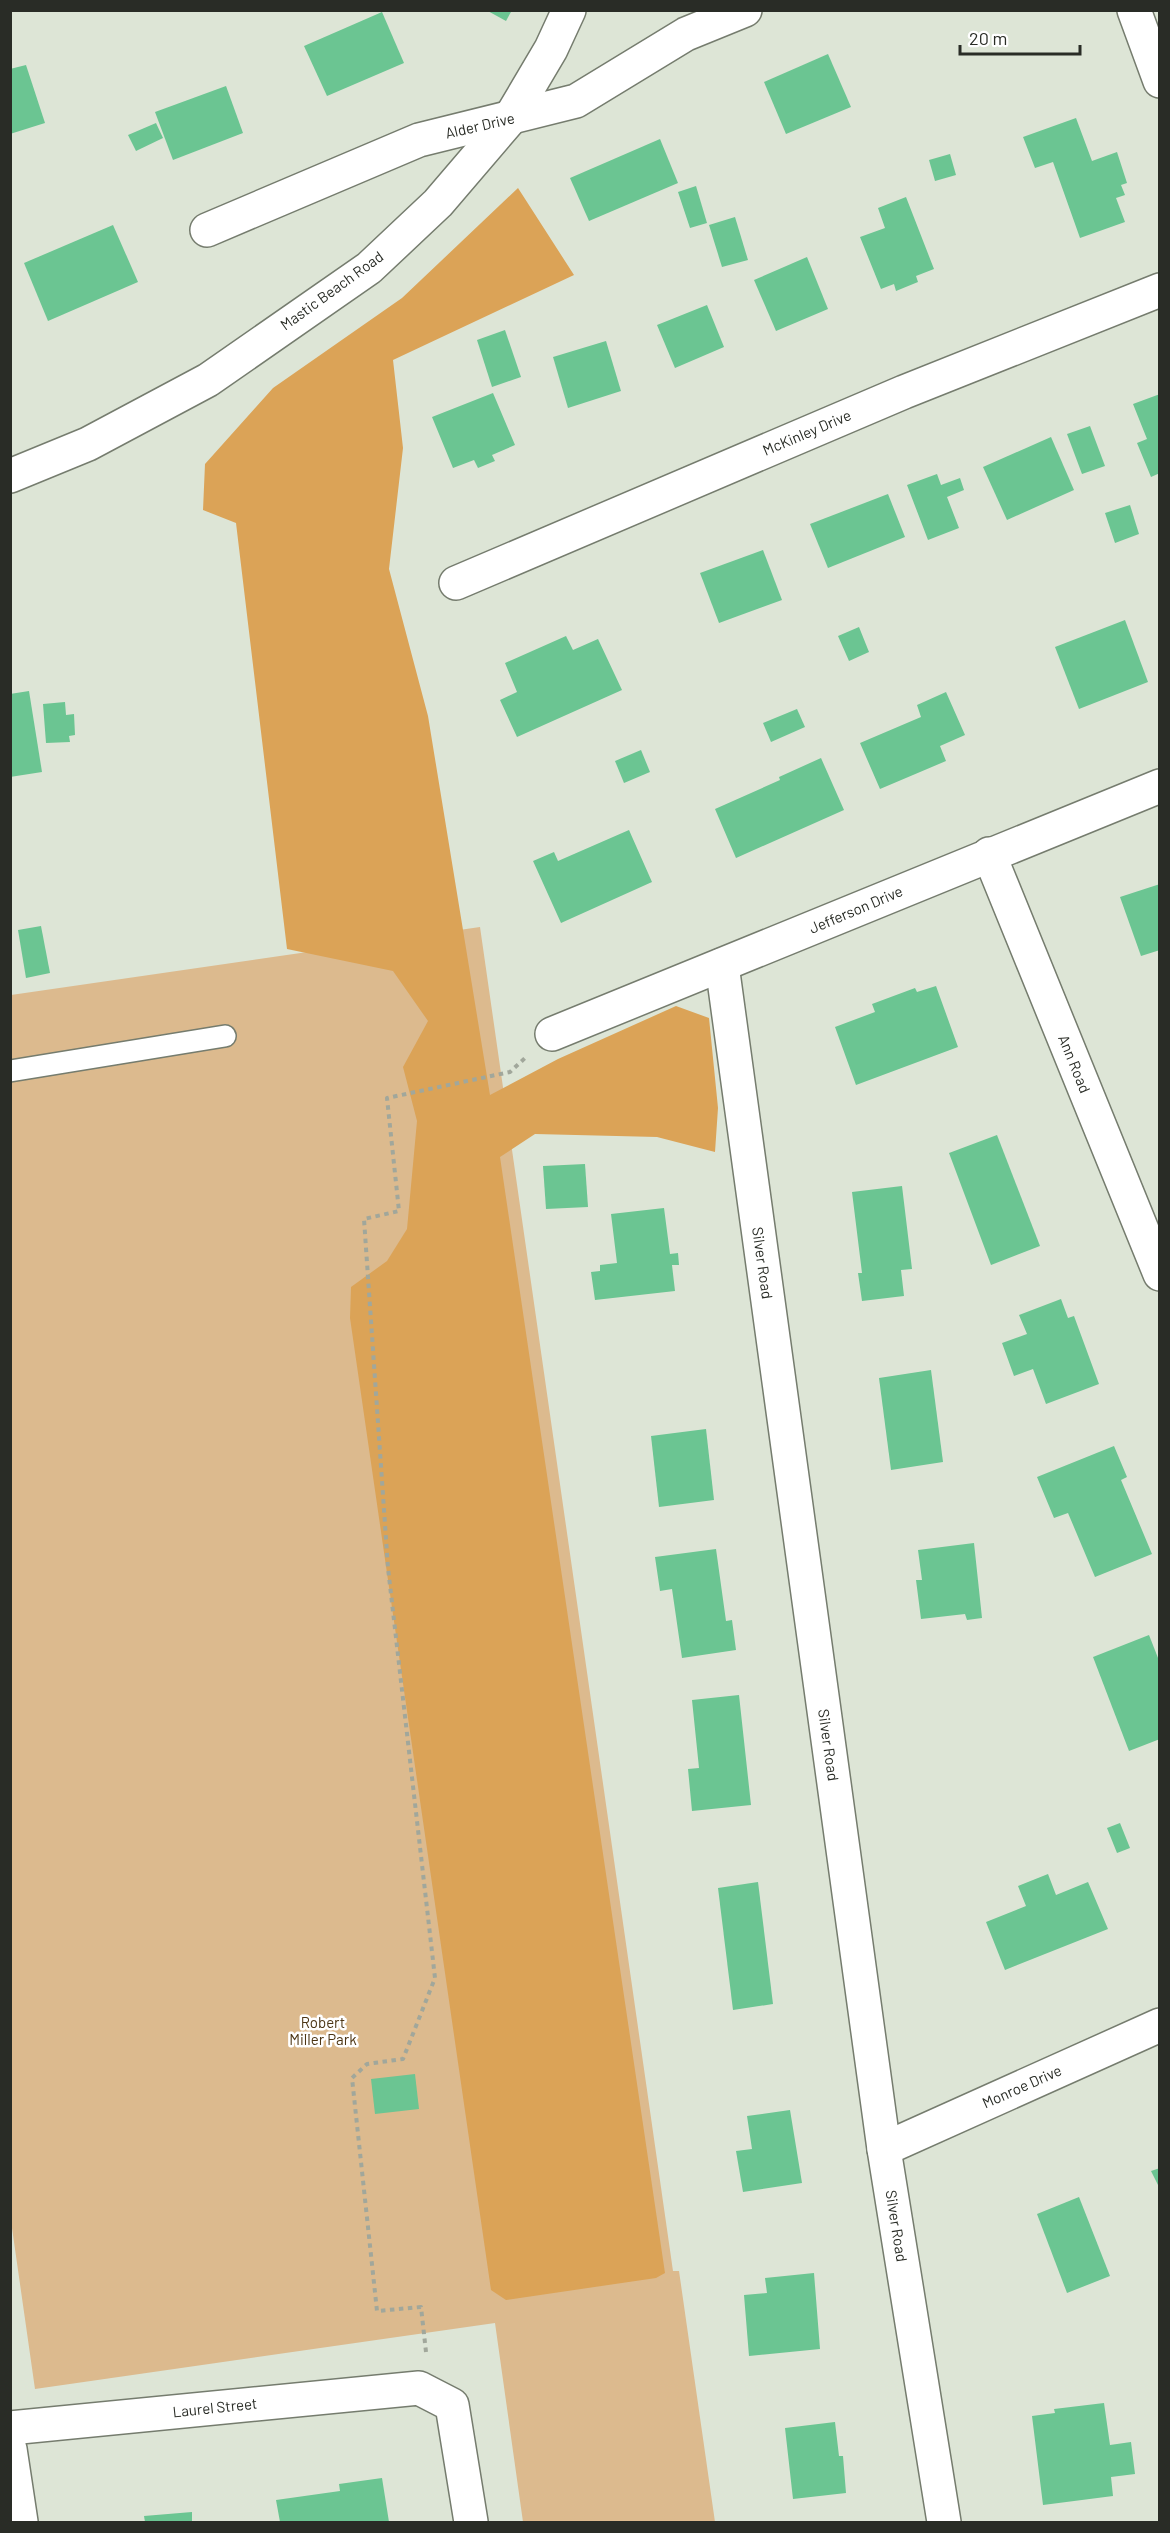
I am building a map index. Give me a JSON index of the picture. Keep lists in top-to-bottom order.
{
  "streets": {
    "street": [
      "Alder Drive",
      "Mastic Beach Road",
      "McKinley Drive",
      "Jefferson Drive",
      "Ann Road",
      "Silver Road",
      "Monroe Drive",
      "Laurel Street"
    ]
  },
  "crossings": [
    ["Alder Drive", "Mastic Beach Road"],
    ["Jefferson Drive", "Ann Road"],
    ["Jefferson Drive", "Silver Road"],
    ["Silver Road", "Monroe Drive"]
  ],
  "parks": ["Robert Miller Park"],
  "scale_bar": "20 m"
}
